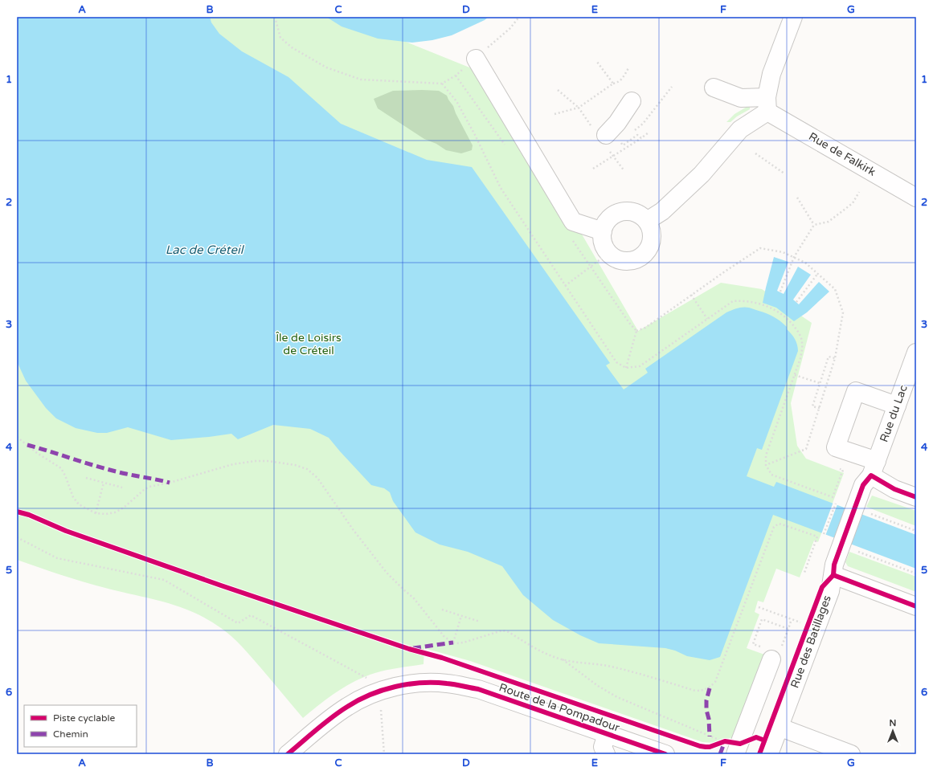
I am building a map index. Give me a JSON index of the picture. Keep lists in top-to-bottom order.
{
  "streets": {
    "street": [
      "Rue de Falkirk",
      "Rue du Lac",
      "Rue des Batillages",
      "Route de la Pompadour"
    ]
  },
  "crossings": [
    ["Rue du Lac", "Rue des Batillages"]
  ],
  "water": ["Lac de Créteil"],
  "parks": ["Île de Loisirs de Créteil"],
  "legend": ["Piste cyclable", "Chemin"],
  "north": "top",
  "grid": {
    "columns": [
      "A",
      "B",
      "C",
      "D",
      "E",
      "F",
      "G"
    ],
    "rows": [
      "1",
      "2",
      "3",
      "4",
      "5",
      "6"
    ]
  }
}
